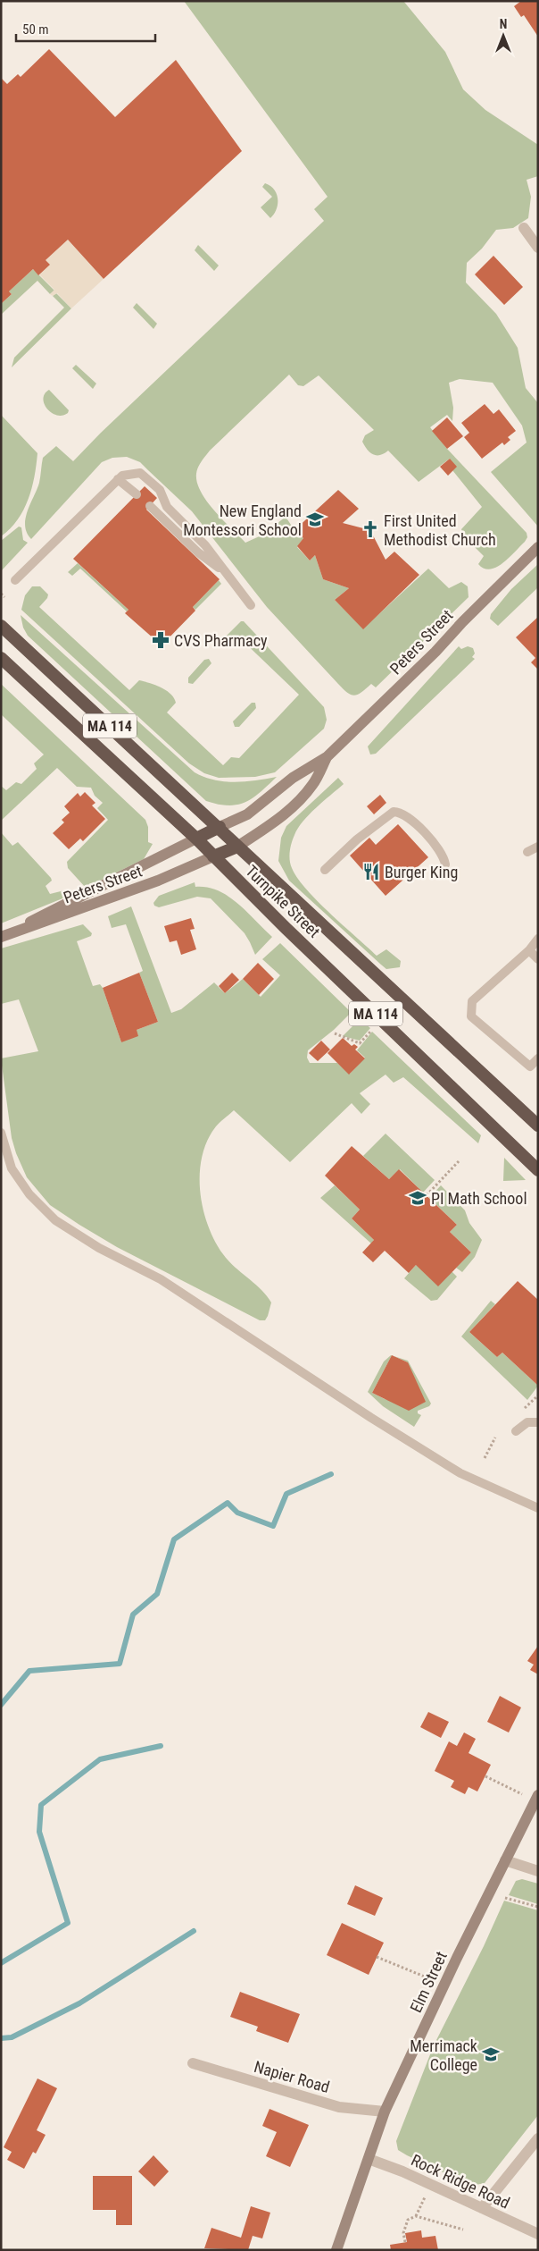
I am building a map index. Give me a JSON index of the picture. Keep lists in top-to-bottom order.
{
  "streets": {
    "highway": ["MA 114", "Turnpike Street"],
    "main road": ["Peters Street", "Elm Street"],
    "street": ["Napier Road", "Rock Ridge Road"]
  },
  "crossings": [
    ["Peters Street", "Turnpike Street"],
    ["Elm Street", "Napier Road"],
    ["Elm Street", "Rock Ridge Road"]
  ],
  "places": {
    "school or university": ["New England Montessori School", "PI Math School", "Merrimack College"],
    "church": ["First United Methodist Church"],
    "pharmacy": ["CVS Pharmacy"],
    "restaurant": ["Burger King"]
  },
  "scale_bar": "50 m",
  "north": "top"
}
